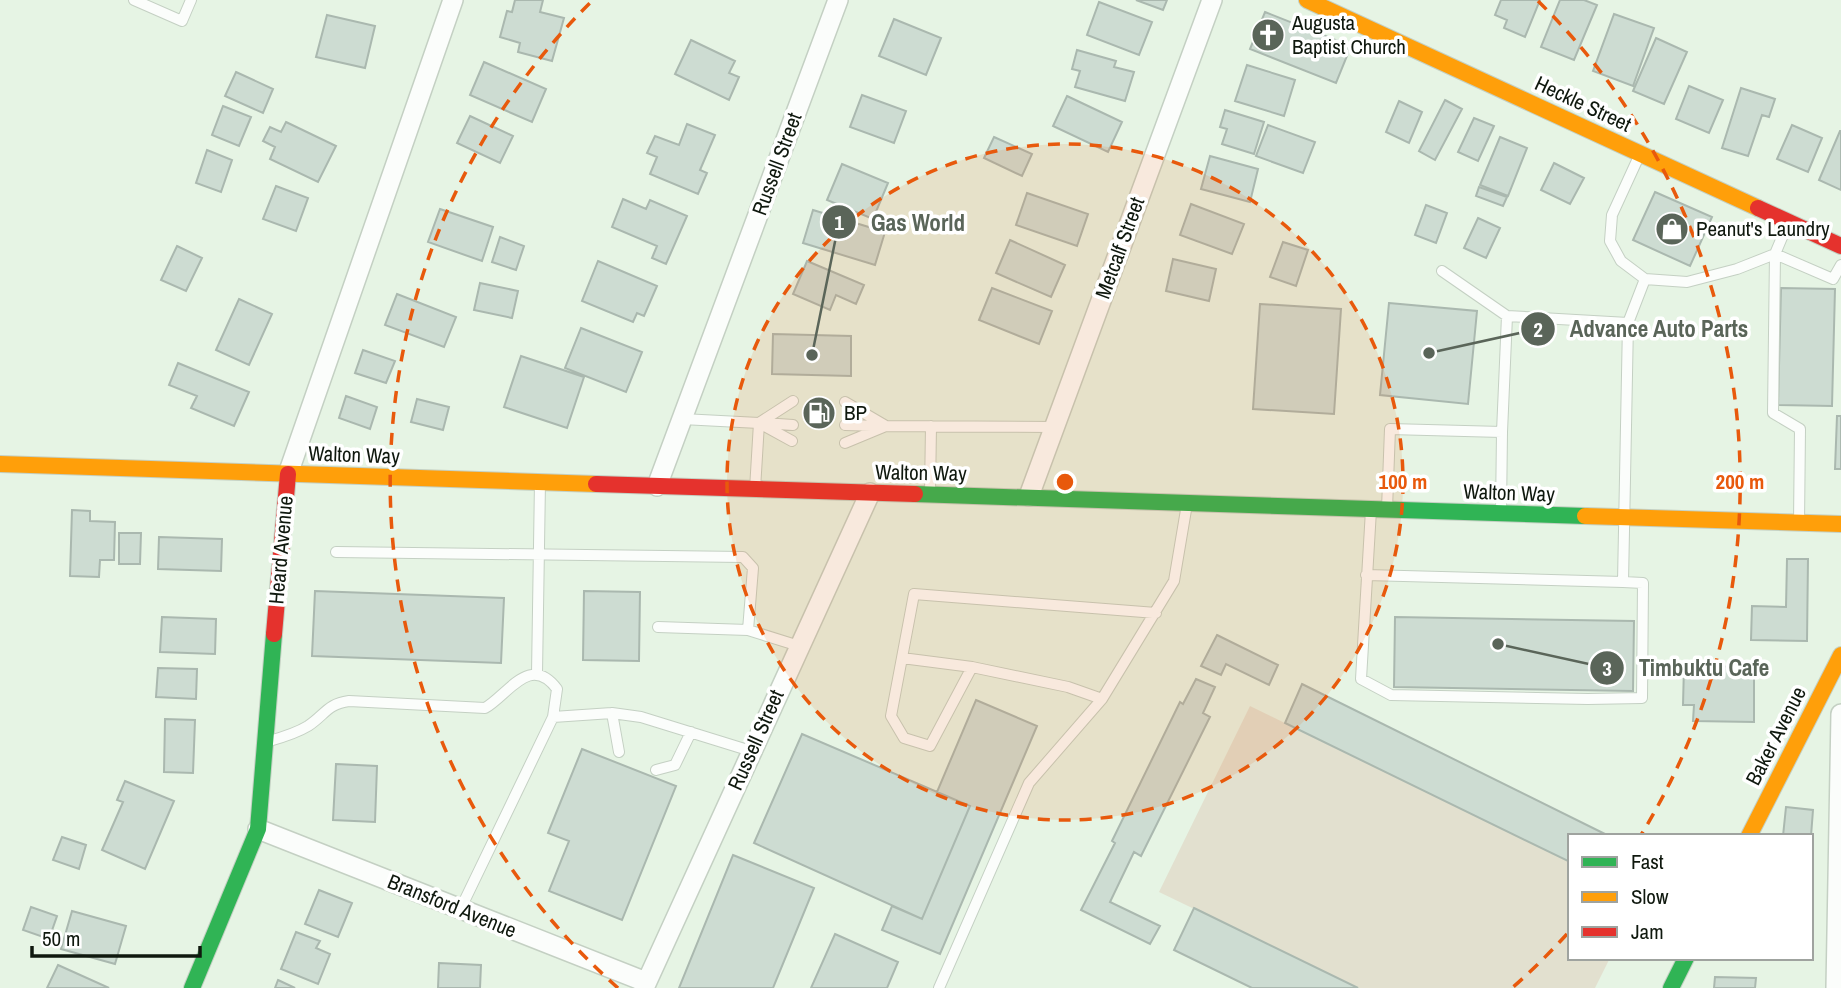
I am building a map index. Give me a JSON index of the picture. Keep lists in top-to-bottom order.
{
  "streets": {
    "main road": [
      "Heckle Street",
      "Walton Way",
      "Heard Avenue",
      "Baker Avenue"
    ],
    "street": ["Russell Street", "Metcalf Street", "Bransford Avenue"]
  },
  "crossings": [
    ["Russell Street", "Walton Way"],
    ["Russell Street", "Bransford Avenue"],
    ["Metcalf Street", "Walton Way"],
    ["Walton Way", "Heard Avenue"],
    ["Heard Avenue", "Bransford Avenue"]
  ],
  "places": {
    "church": ["Augusta Baptist Church"],
    "shop": ["Peanut's Laundry"],
    "other": ["Advance Auto Parts", "Gas World", "Timbuktu Cafe"],
    "fuel station": ["BP"]
  },
  "legend": ["Fast", "Slow", "Jam"],
  "scale_bar": "50 m",
  "rings": ["100 m", "200 m"]
}
